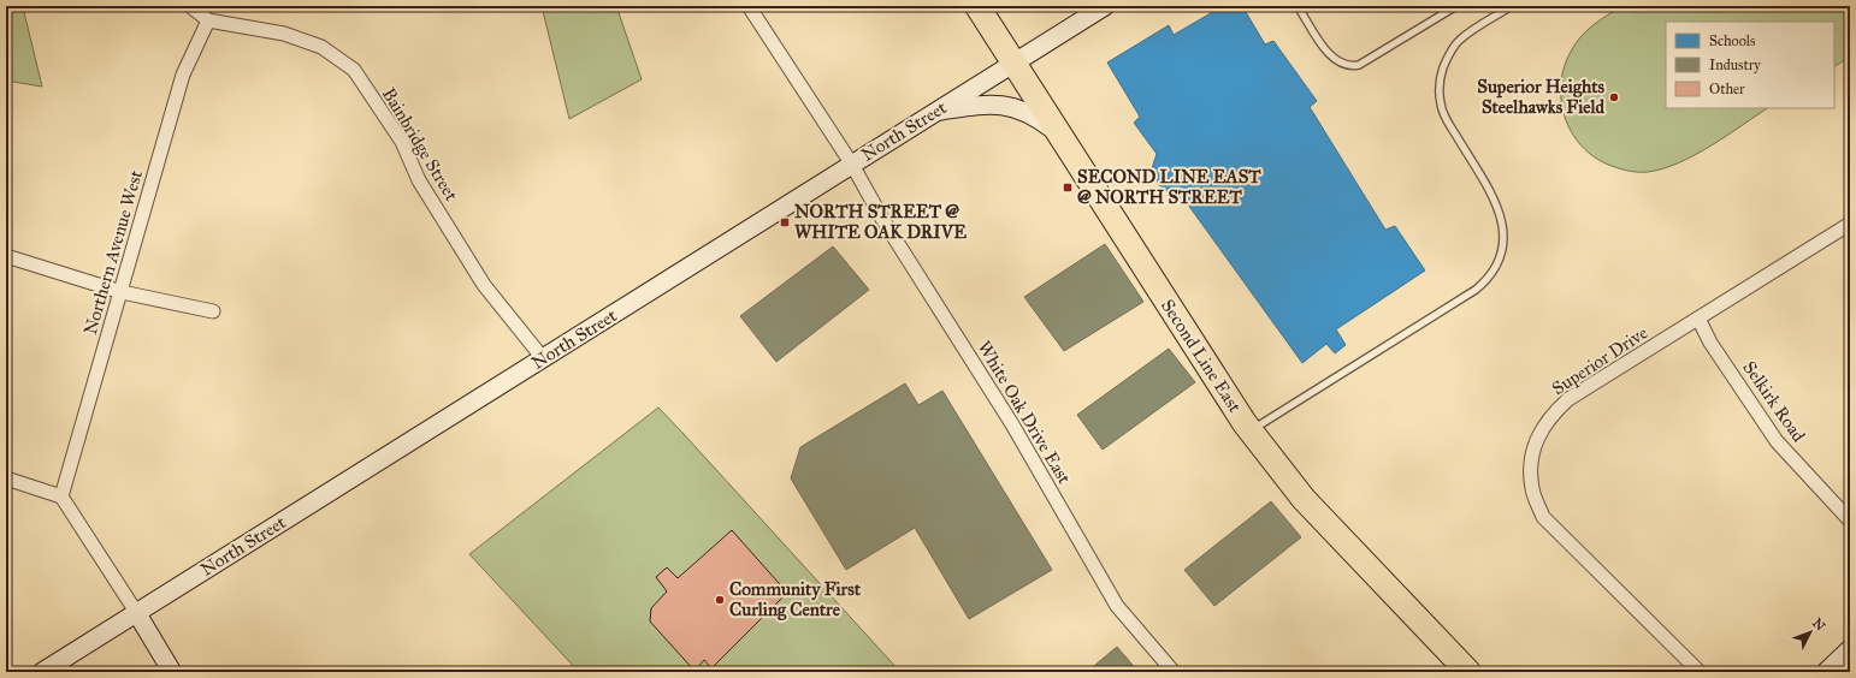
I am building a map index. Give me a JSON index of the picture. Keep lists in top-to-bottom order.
{
  "streets": {
    "highway": ["Second Line East"],
    "main road": ["North Street"],
    "street": [
      "Bainbridge Street",
      "Northern Avenue West",
      "Superior Drive",
      "Selkirk Road",
      "White Oak Drive East"
    ]
  },
  "crossings": [
    ["North Street", "Bainbridge Street"],
    ["North Street", "Second Line East"],
    ["North Street", "White Oak Drive East"],
    ["Bainbridge Street", "Northern Avenue West"],
    ["Superior Drive", "Selkirk Road"]
  ],
  "places": {
    "other": ["Superior Heights Steelhawks Field", "Community First Curling Centre"],
    "transit": ["SECOND LINE EAST @ NORTH STREET", "NORTH STREET @ WHITE OAK DRIVE"]
  },
  "legend": ["Schools", "Industry", "Other"],
  "north": "top right"
}
